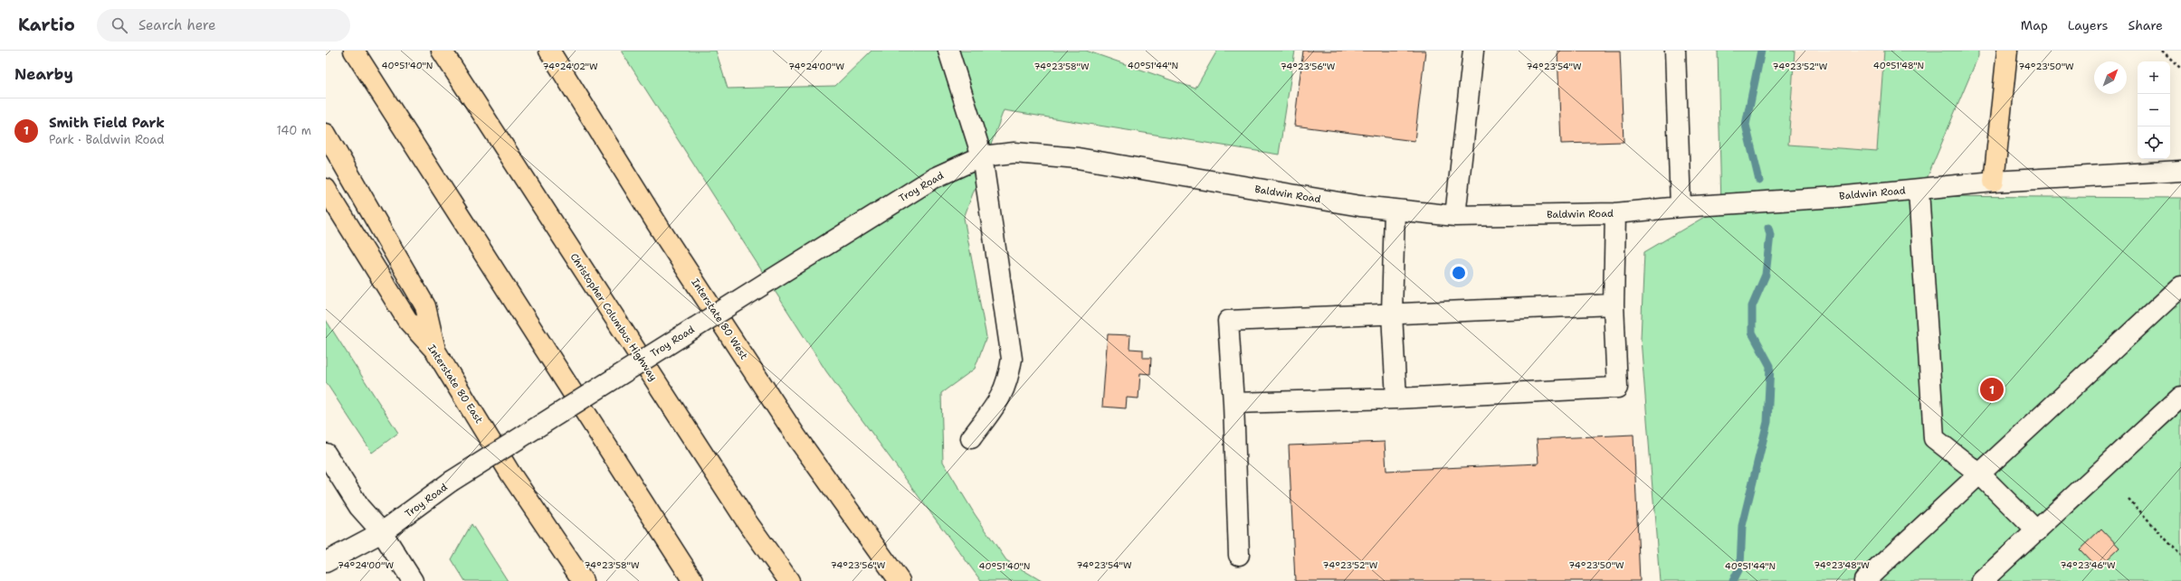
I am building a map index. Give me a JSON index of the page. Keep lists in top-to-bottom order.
{
  "streets": {
    "highway": ["Christopher Columbus Highway", "Interstate 80 West", "Interstate 80 East"],
    "street": ["Troy Road", "Baldwin Road"]
  },
  "crossings": [
    ["Troy Road", "Baldwin Road"]
  ],
  "north": "top right",
  "page": {
    "header": "Kartio",
    "search": "Search here",
    "nav": ["Map", "Layers", "Share"],
    "heading": "Nearby",
    "map_buttons": ["+", "−"],
    "list": [
      {
        "mark": "1",
        "name": "Smith Field Park",
        "note": "Park · Baldwin Road",
        "value": "140 m"
      }
    ],
    "pins": "1"
  },
  "coordinates": [
    "40°51'40\"N",
    "40°51'44\"N",
    "40°51'48\"N",
    "74°24'02\"W",
    "74°24'00\"W",
    "74°23'58\"W",
    "74°23'56\"W",
    "74°23'54\"W",
    "74°23'52\"W",
    "74°23'50\"W",
    "74°23'48\"W",
    "74°23'46\"W"
  ]
}
